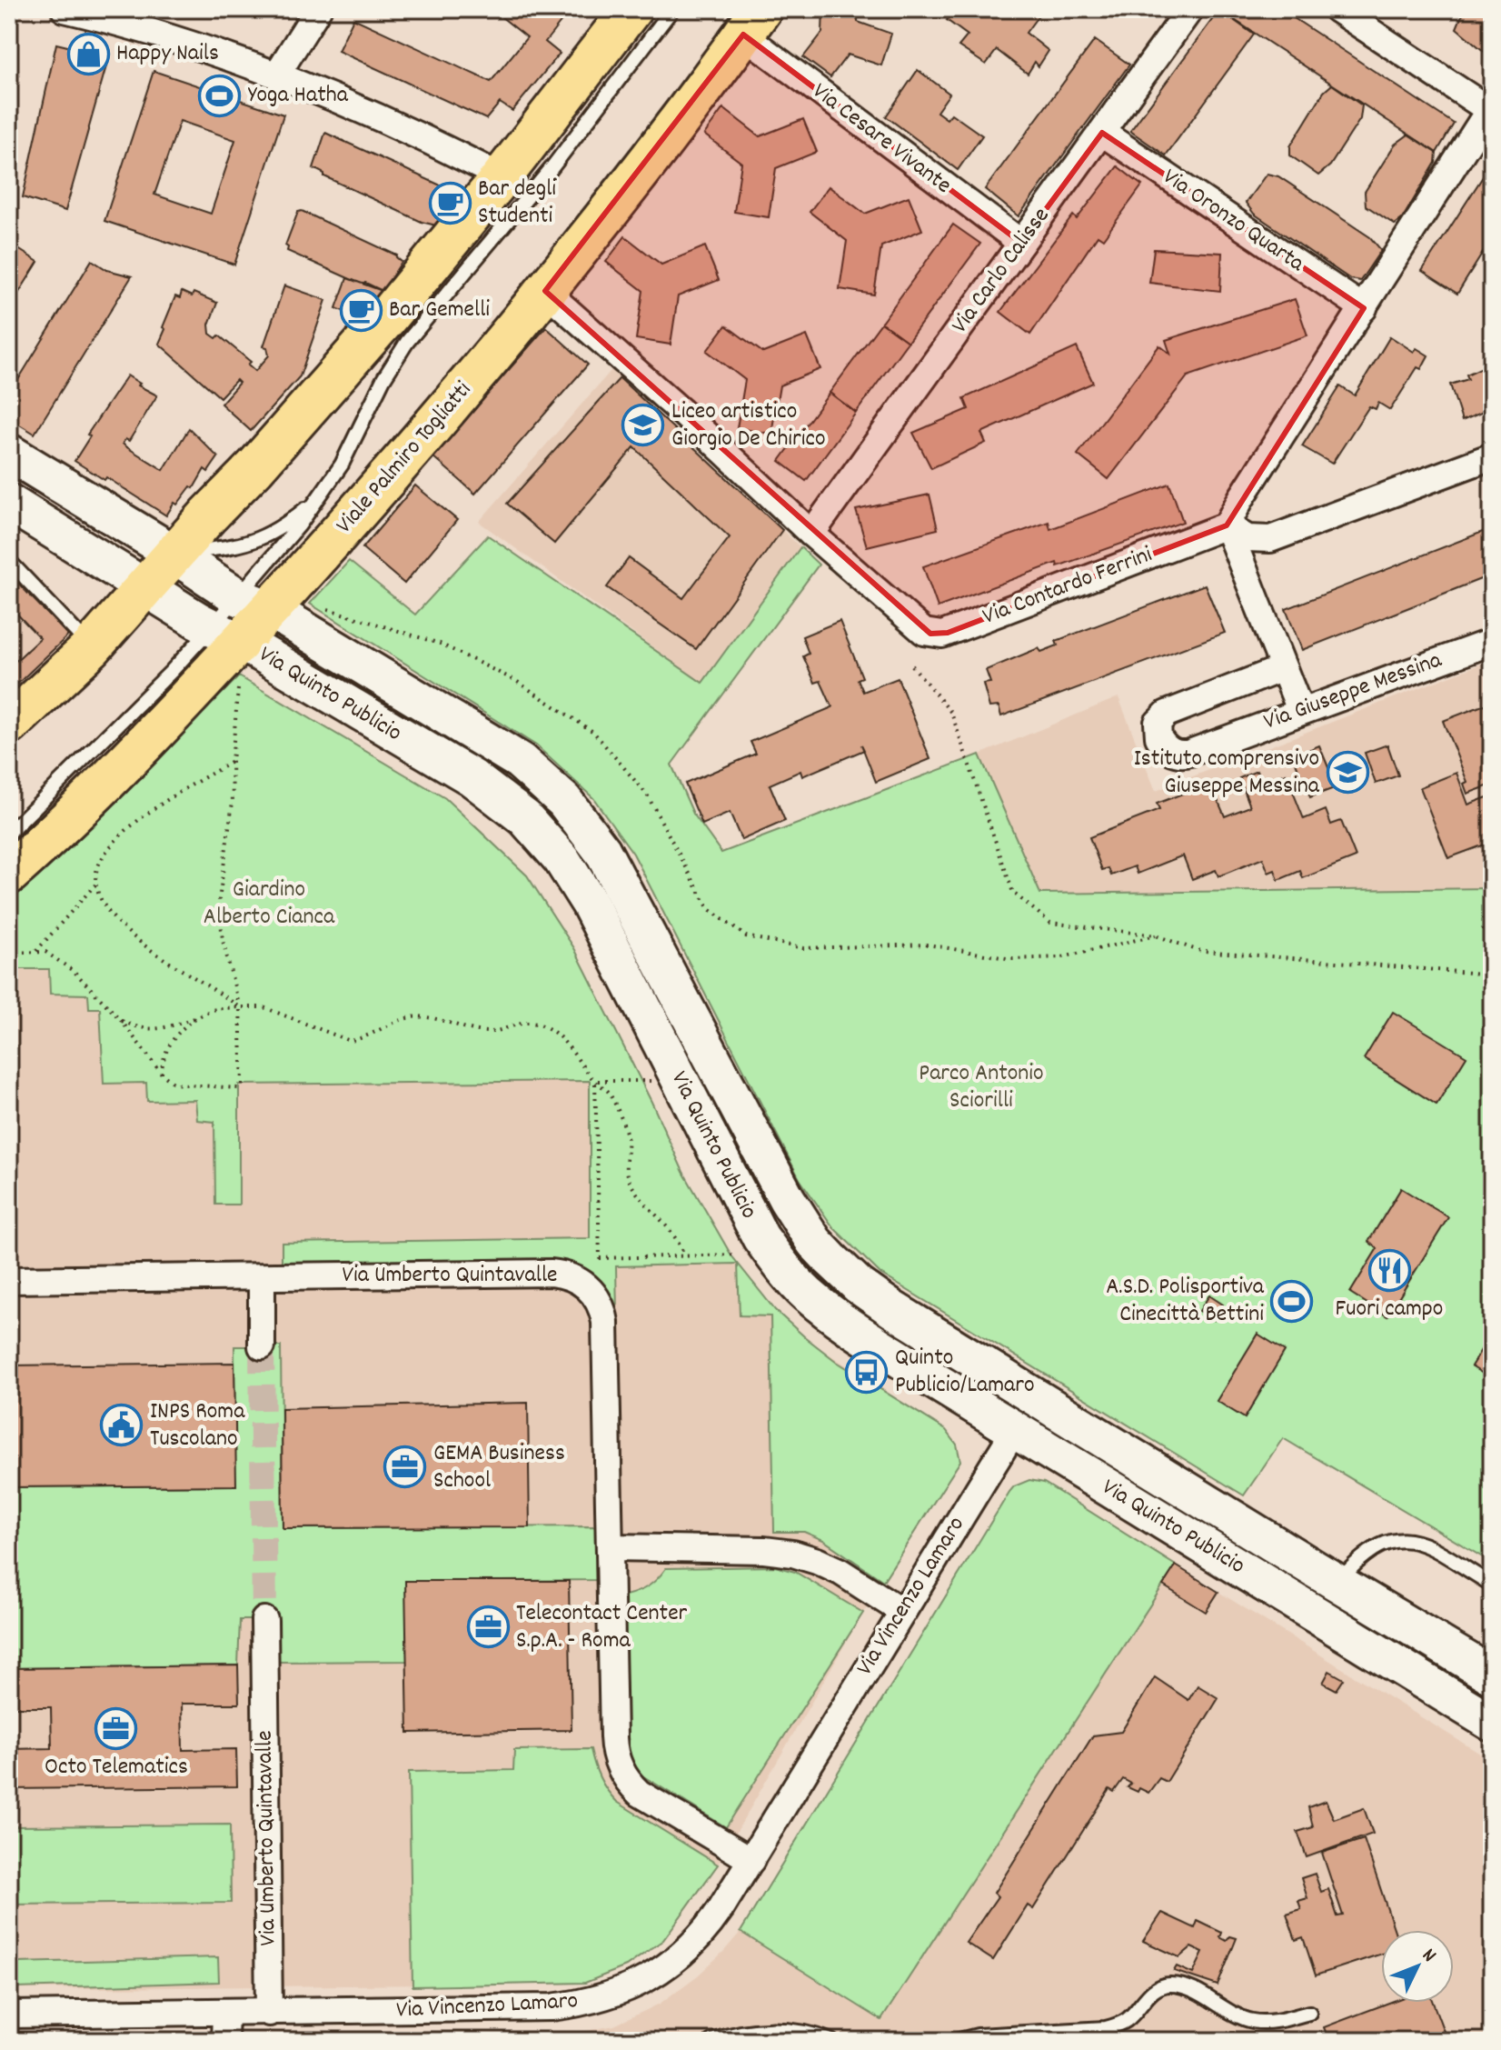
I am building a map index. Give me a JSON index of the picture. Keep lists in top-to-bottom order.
{
  "streets": {
    "main road": ["Viale Palmiro Togliatti"],
    "street": [
      "Via Cesare Vivante",
      "Via Oronzo Quarta",
      "Via Carlo Calisse",
      "Via Contardo Ferrini",
      "Via Giuseppe Messina",
      "Via Quinto Publicio",
      "Via Umberto Quintavalle",
      "Via Vincenzo Lamaro"
    ]
  },
  "crossings": [
    ["Via Cesare Vivante", "Via Carlo Calisse"],
    ["Via Cesare Vivante", "Viale Palmiro Togliatti"],
    ["Via Oronzo Quarta", "Via Carlo Calisse"],
    ["Via Carlo Calisse", "Via Contardo Ferrini"],
    ["Viale Palmiro Togliatti", "Via Contardo Ferrini"],
    ["Viale Palmiro Togliatti", "Via Quinto Publicio"],
    ["Via Quinto Publicio", "Via Vincenzo Lamaro"],
    ["Via Umberto Quintavalle", "Via Vincenzo Lamaro"]
  ],
  "parks": ["Giardino Alberto Cianca", "Parco Antonio Sciorilli"],
  "places": {
    "shop": ["Happy Nails"],
    "sports": ["Yoga Hatha", "A.S.D. Polisportiva Cinecittà Bettini"],
    "cafe": ["Bar degli Studenti", "Bar Gemelli"],
    "school or university": ["Liceo artistico Giorgio De Chirico", "Istituto comprensivo Giuseppe Messina"],
    "restaurant": ["Fuori campo"],
    "bus stop": ["Quinto Publicio/Lamaro"],
    "public building": ["INPS Roma Tuscolano"],
    "office": ["GEMA Business School", "Telecontact Center S.p.A. - Roma", "Octo Telematics"]
  },
  "north": "top right"
}
